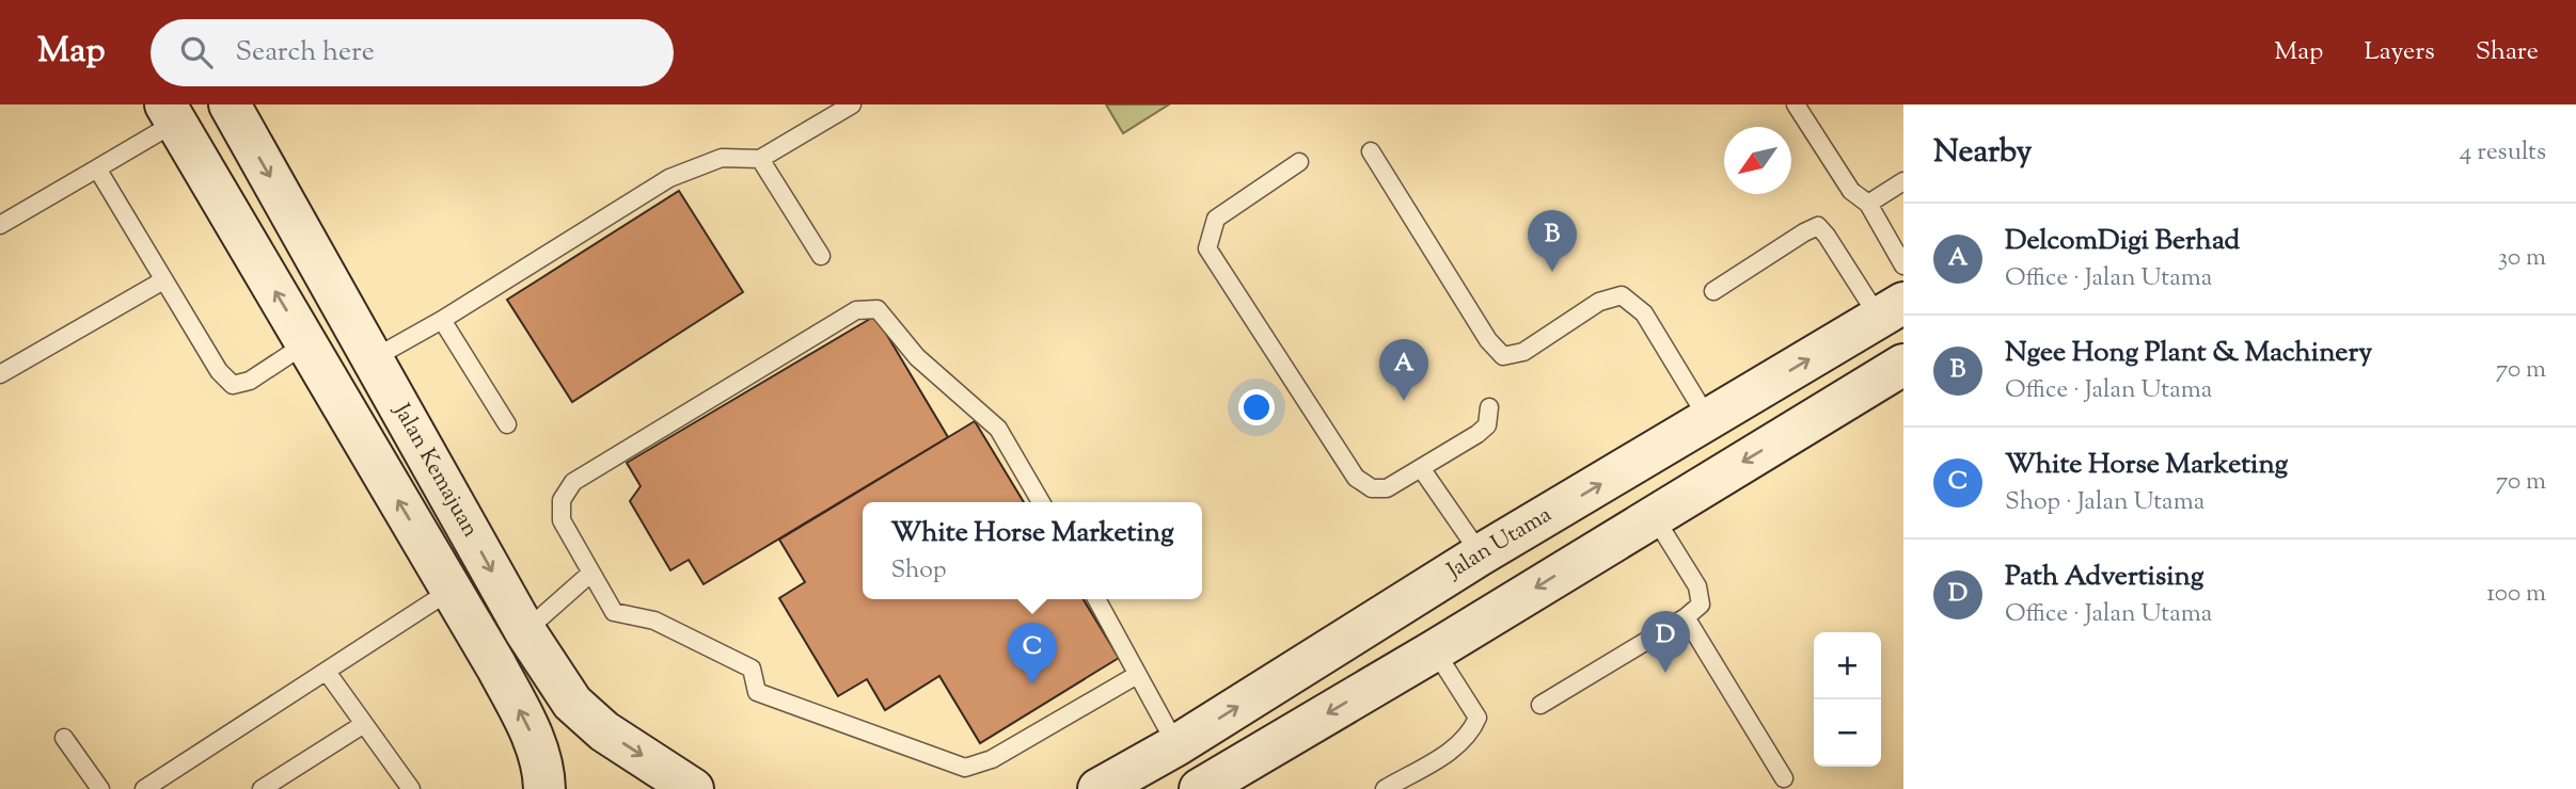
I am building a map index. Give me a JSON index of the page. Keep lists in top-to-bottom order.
{
  "streets": {
    "main road": ["Jalan Kemajuan", "Jalan Utama"]
  },
  "north": "bottom left",
  "page": {
    "header": "Map",
    "search": "Search here",
    "nav": ["Map", "Layers", "Share"],
    "heading": ["Nearby", "4 results"],
    "list": [
      {
        "mark": "A",
        "name": "DelcomDigi Berhad",
        "note": "Office · Jalan Utama",
        "value": "30 m"
      },
      {
        "mark": "B",
        "name": "Ngee Hong Plant & Machinery",
        "note": "Office · Jalan Utama",
        "value": "70 m"
      },
      {
        "mark": "C",
        "name": "White Horse Marketing",
        "note": "Shop · Jalan Utama",
        "value": "70 m"
      },
      {
        "mark": "D",
        "name": "Path Advertising",
        "note": "Office · Jalan Utama",
        "value": "100 m"
      }
    ],
    "pins": [
      "B",
      "A",
      "D",
      "C"
    ],
    "popup": ["White Horse Marketing", "Shop"],
    "map_buttons": ["+", "−"]
  }
}
